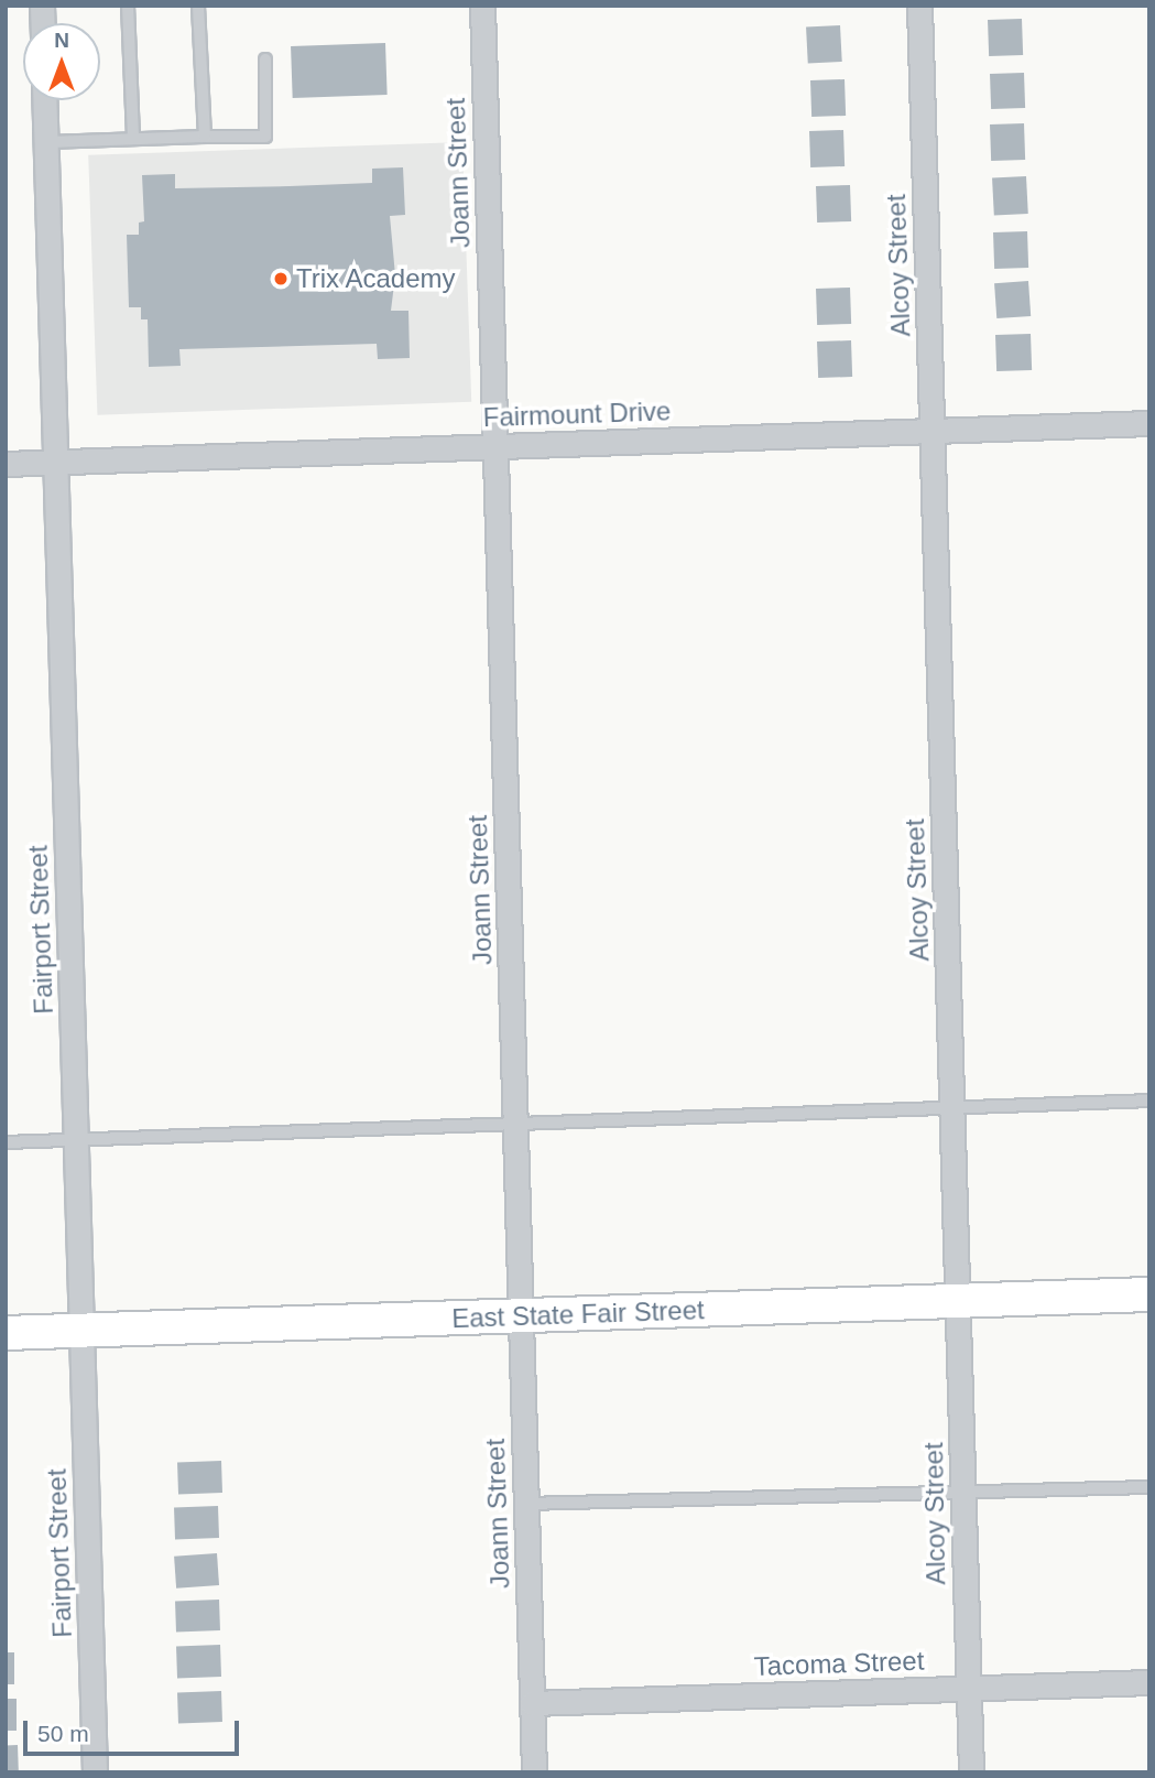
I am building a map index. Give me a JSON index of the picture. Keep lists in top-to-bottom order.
{
  "streets": {
    "street": [
      "Joann Street",
      "Alcoy Street",
      "Fairmount Drive",
      "Fairport Street",
      "East State Fair Street",
      "Tacoma Street"
    ]
  },
  "crossings": [
    ["Joann Street", "Fairmount Drive"],
    ["Joann Street", "East State Fair Street"],
    ["Joann Street", "Tacoma Street"],
    ["Alcoy Street", "Fairmount Drive"],
    ["Alcoy Street", "East State Fair Street"],
    ["Alcoy Street", "Tacoma Street"],
    ["Fairmount Drive", "Fairport Street"],
    ["Fairport Street", "East State Fair Street"]
  ],
  "places": ["Trix Academy"],
  "scale_bar": "50 m",
  "north": "top"
}
